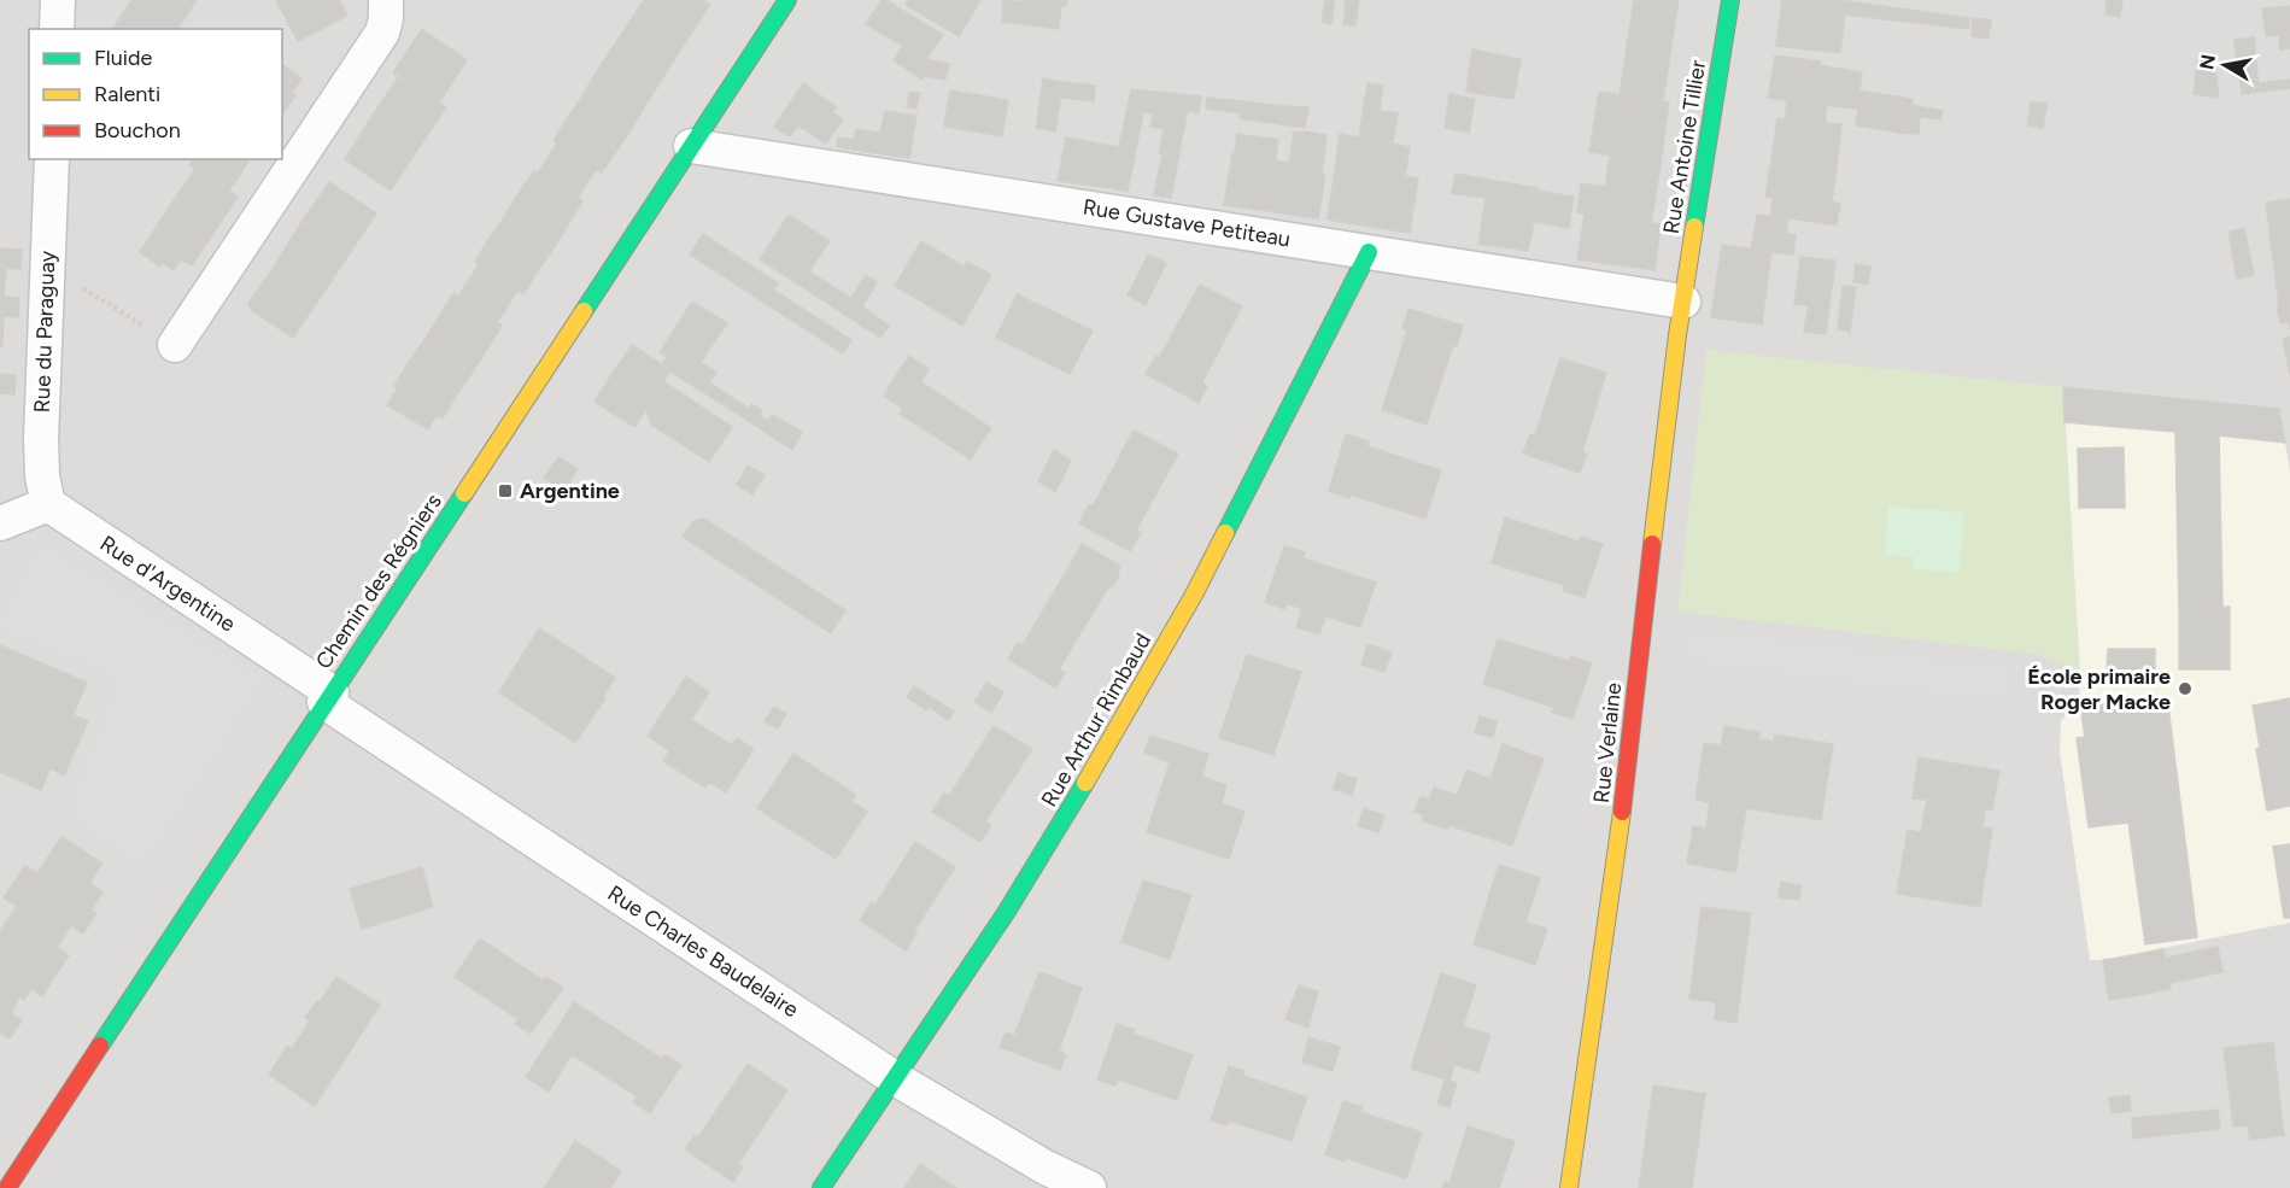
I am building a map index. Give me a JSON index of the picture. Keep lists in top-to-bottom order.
{
  "streets": {
    "street": [
      "Rue Antoine Tillier",
      "Rue Gustave Petiteau",
      "Rue du Paraguay",
      "Chemin des Régniers",
      "Rue d'Argentine",
      "Rue Arthur Rimbaud",
      "Rue Verlaine",
      "Rue Charles Baudelaire"
    ]
  },
  "crossings": [
    ["Rue Antoine Tillier", "Rue Gustave Petiteau"],
    ["Rue Antoine Tillier", "Rue Verlaine"],
    ["Rue Gustave Petiteau", "Chemin des Régniers"],
    ["Rue Gustave Petiteau", "Rue Arthur Rimbaud"],
    ["Rue Gustave Petiteau", "Rue Verlaine"],
    ["Rue du Paraguay", "Rue d'Argentine"],
    ["Chemin des Régniers", "Rue d'Argentine"],
    ["Chemin des Régniers", "Rue Charles Baudelaire"],
    ["Rue d'Argentine", "Rue Charles Baudelaire"],
    ["Rue Arthur Rimbaud", "Rue Charles Baudelaire"]
  ],
  "places": {
    "transit": ["Argentine"],
    "other": ["École primaire Roger Macke"]
  },
  "legend": ["Fluide", "Ralenti", "Bouchon"],
  "north": "left"
}
